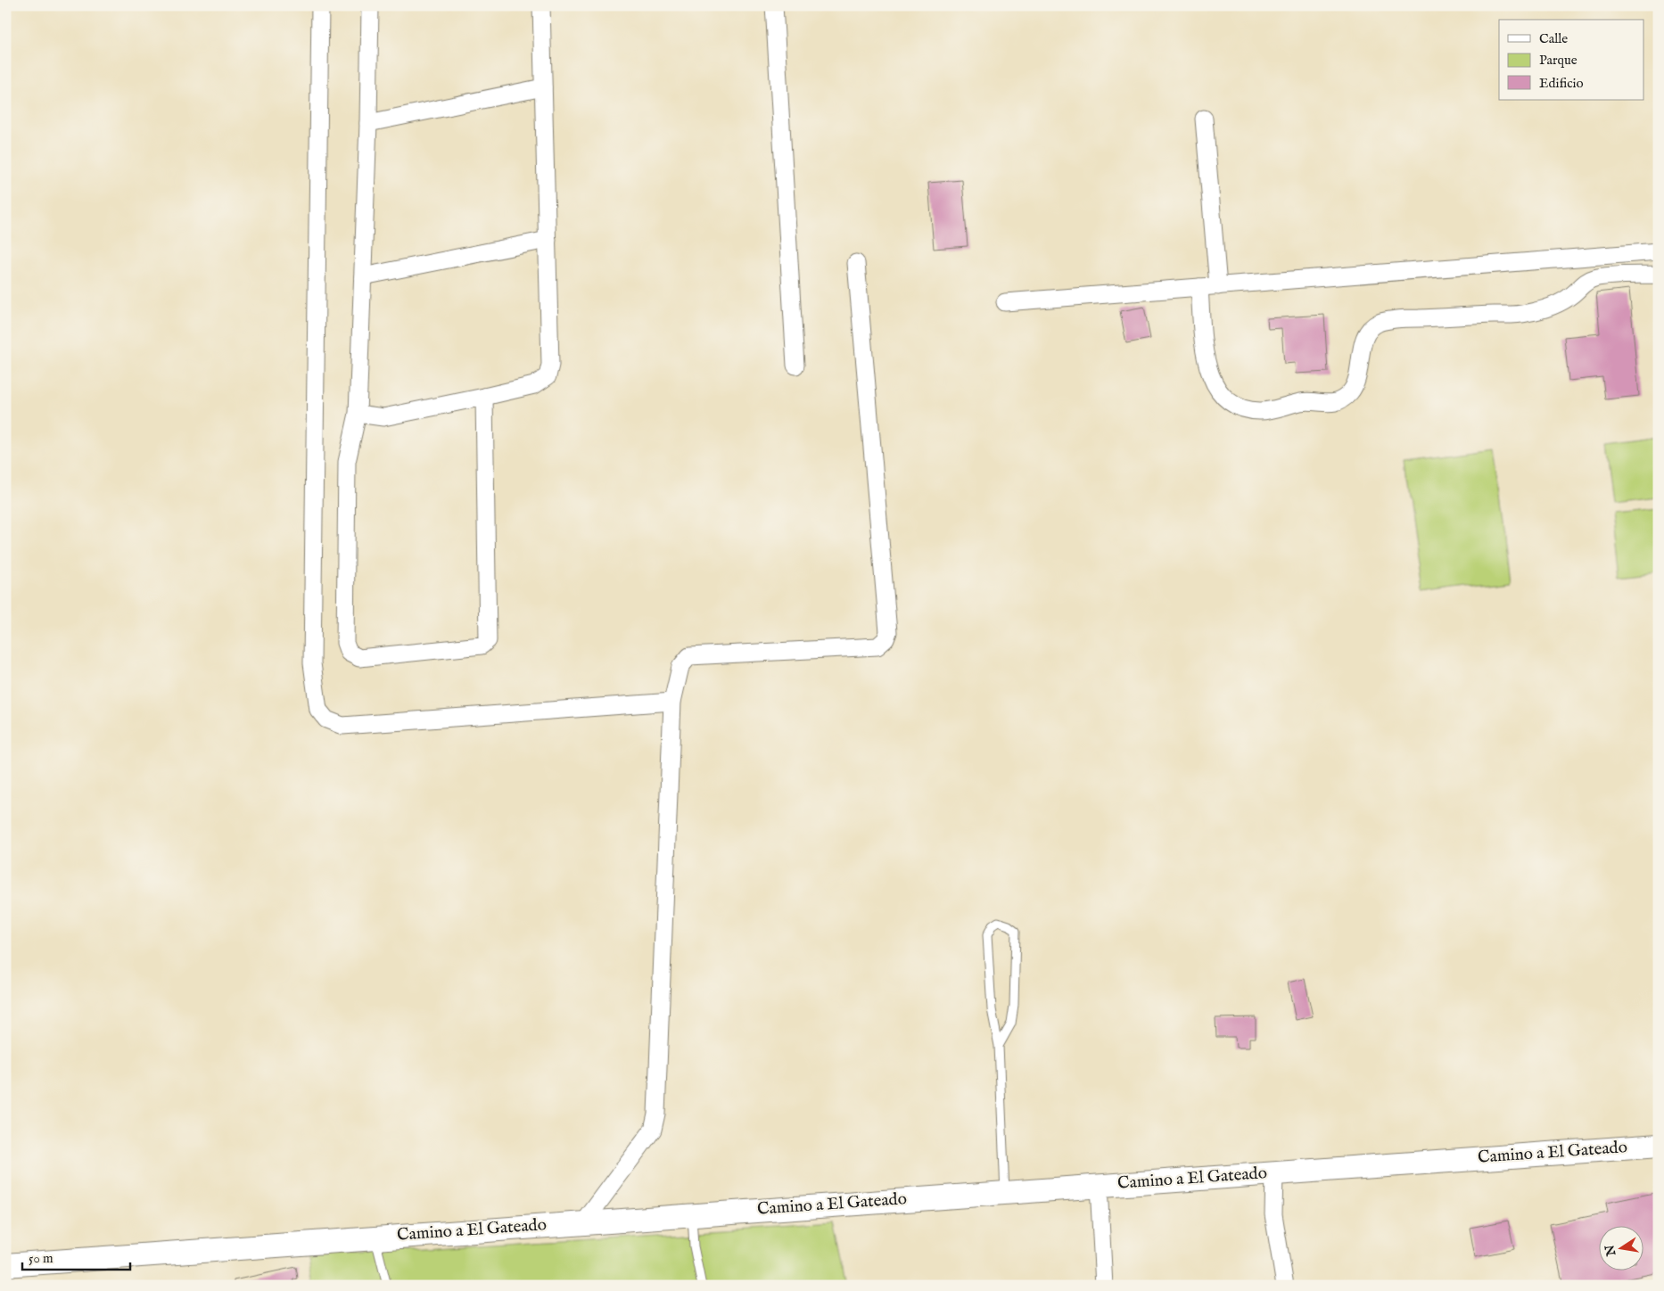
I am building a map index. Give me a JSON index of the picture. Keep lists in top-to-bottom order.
{
  "streets": {
    "street": ["Camino a El Gateado"]
  },
  "legend": ["Calle", "Parque", "Edificio"],
  "scale_bar": "50 m",
  "north": "left"
}
